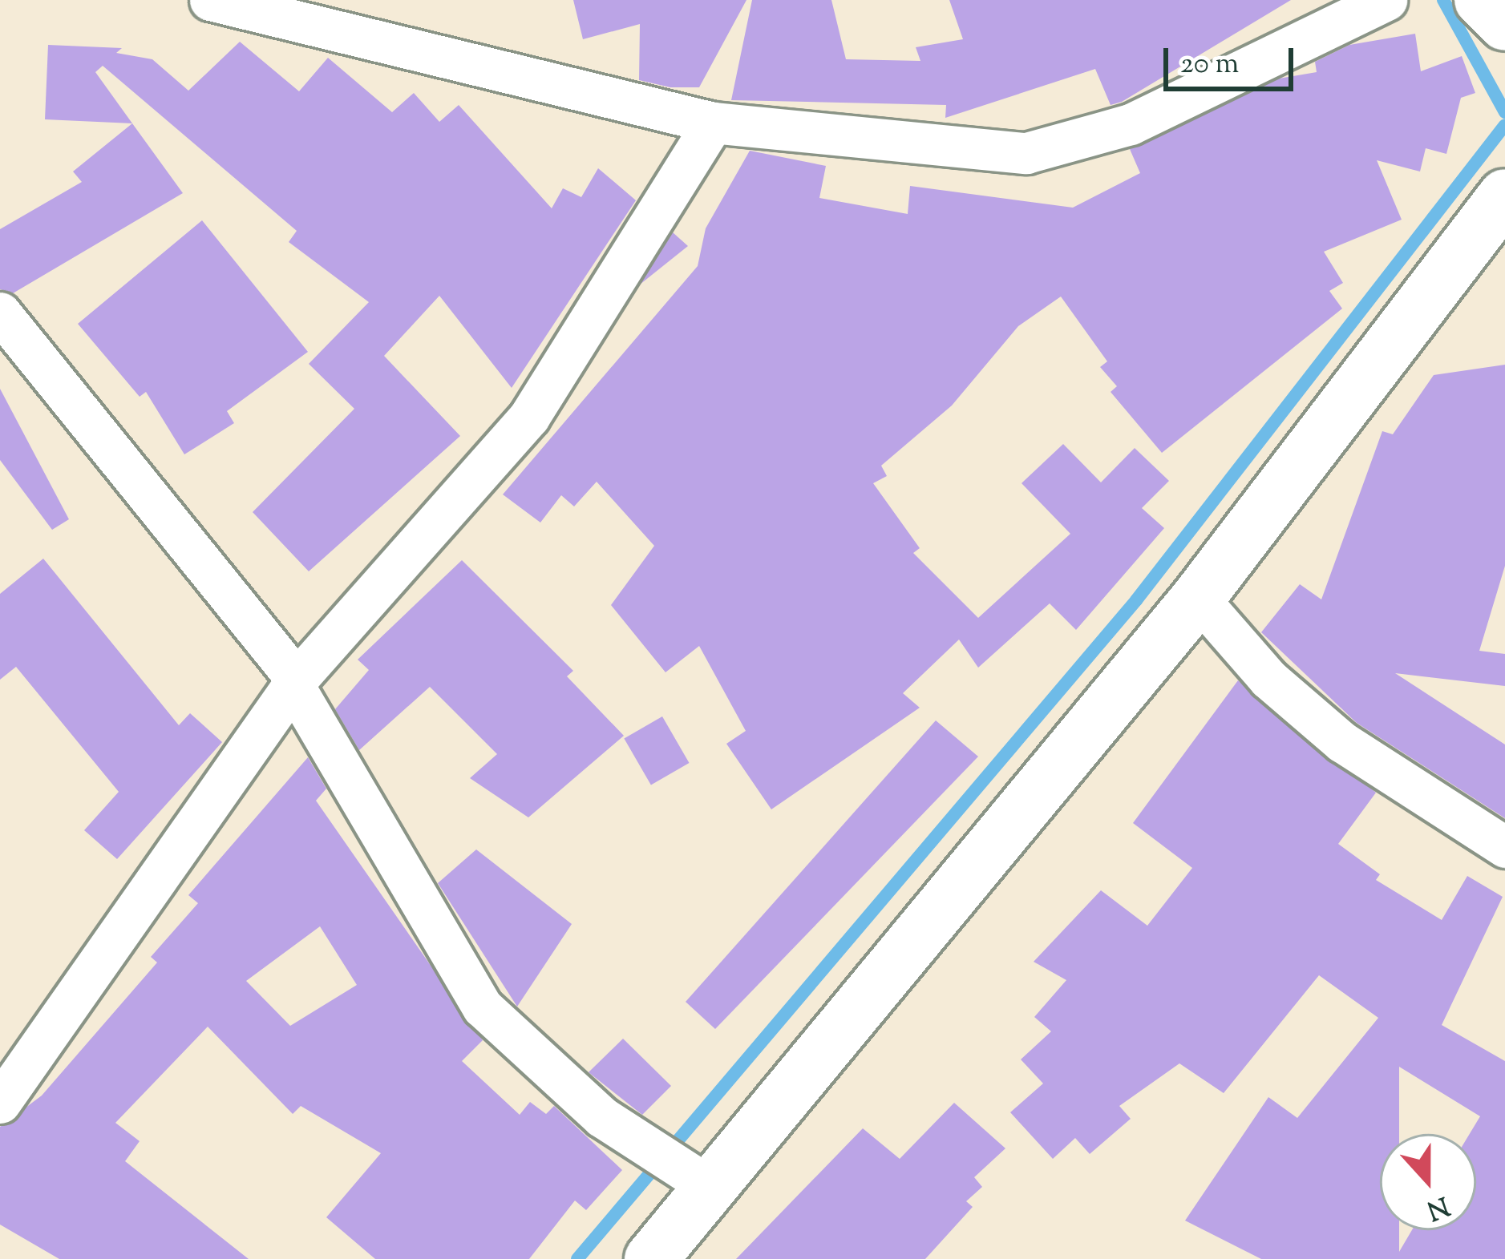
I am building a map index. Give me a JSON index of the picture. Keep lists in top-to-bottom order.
{
  "scale_bar": "20 m",
  "north": "bottom"
}
